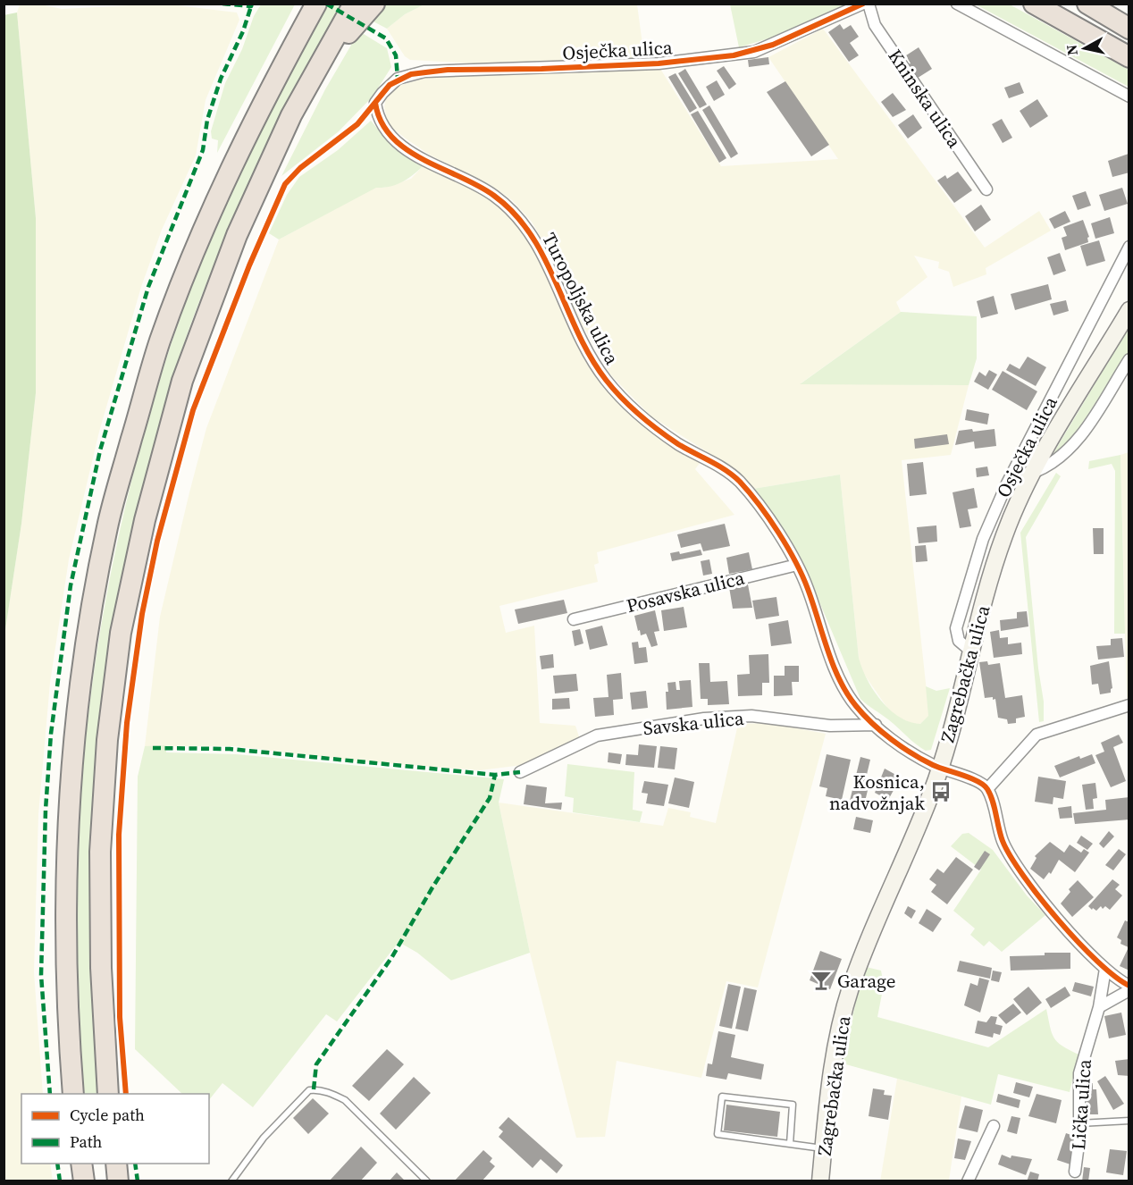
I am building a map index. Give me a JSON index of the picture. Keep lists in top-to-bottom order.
{
  "streets": {
    "street": [
      "Osječka ulica",
      "Kninska ulica",
      "Turopoljska ulica",
      "Posavska ulica",
      "Zagrebačka ulica",
      "Savska ulica",
      "Lička ulica"
    ]
  },
  "crossings": [
    ["Osječka ulica", "Turopoljska ulica"],
    ["Osječka ulica", "Zagrebačka ulica"],
    ["Turopoljska ulica", "Posavska ulica"],
    ["Turopoljska ulica", "Zagrebačka ulica"],
    ["Turopoljska ulica", "Savska ulica"]
  ],
  "places": {
    "bus stop": ["Kosnica, nadvožnjak"],
    "bar": ["Garage"]
  },
  "legend": ["Cycle path", "Path"],
  "north": "left"
}
